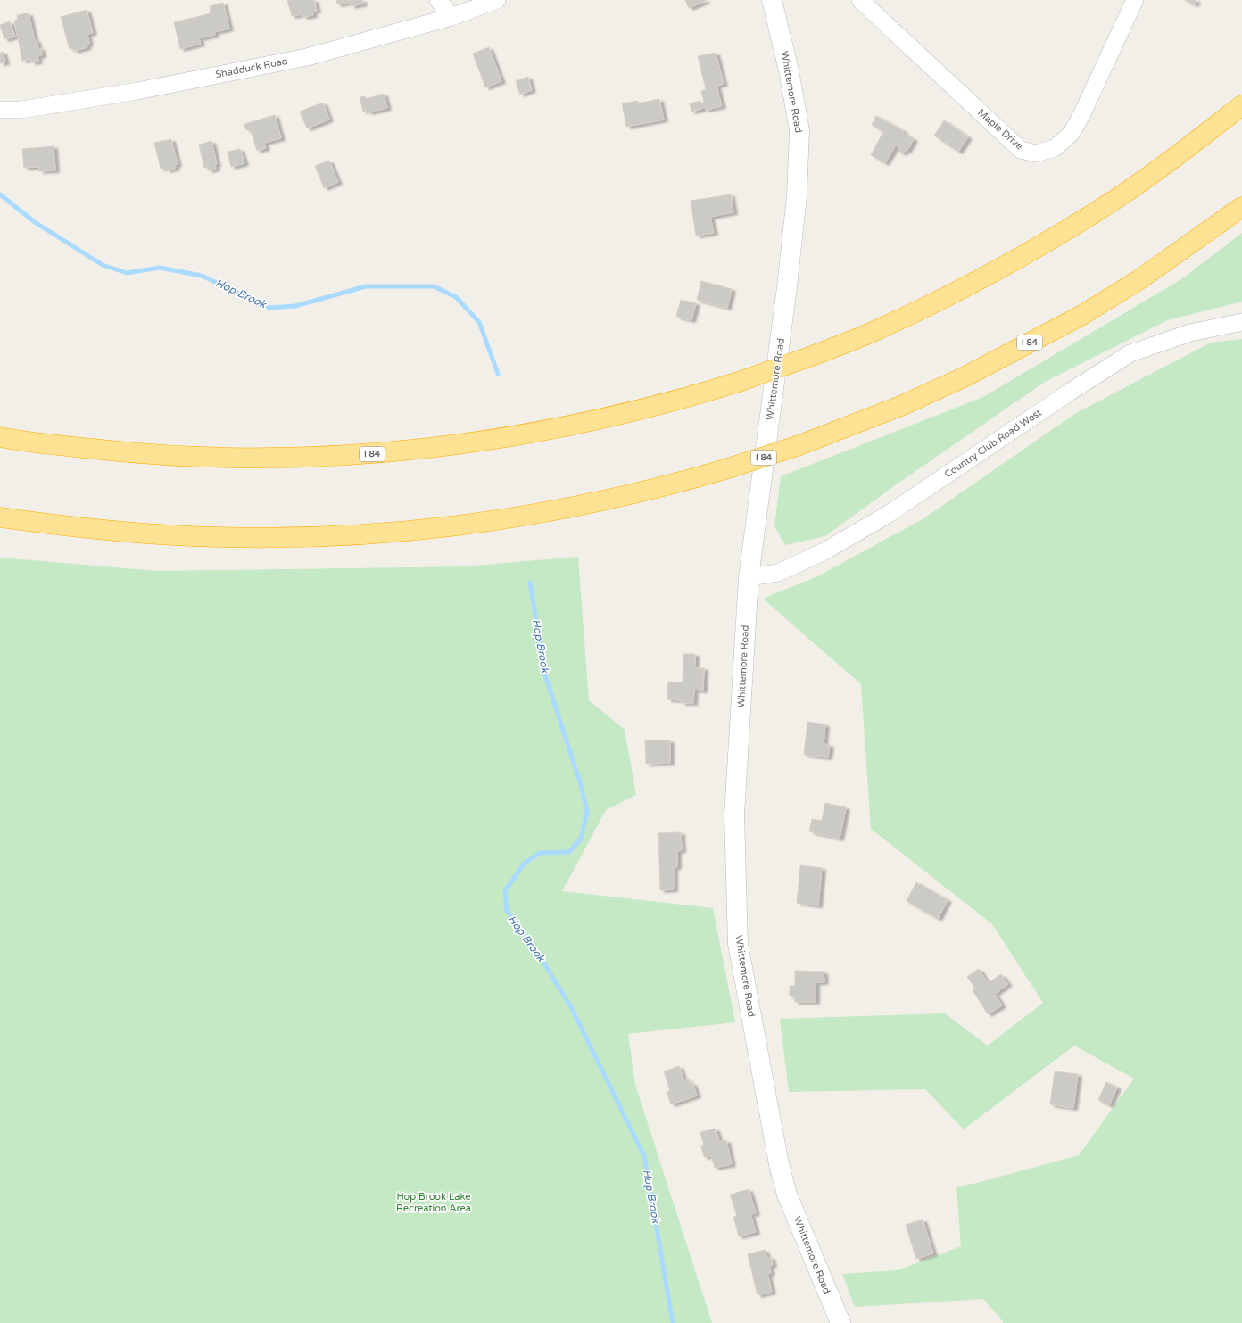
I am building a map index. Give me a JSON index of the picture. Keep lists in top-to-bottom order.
{
  "streets": {
    "highway": ["I 84"],
    "main road": ["Whittemore Road"],
    "street": ["Shadduck Road", "Maple Drive", "Country Club Road West"]
  },
  "crossings": [
    ["Whittemore Road", "Country Club Road West"]
  ],
  "water": ["Hop Brook"],
  "parks": ["Hop Brook Lake Recreation Area"]
}
